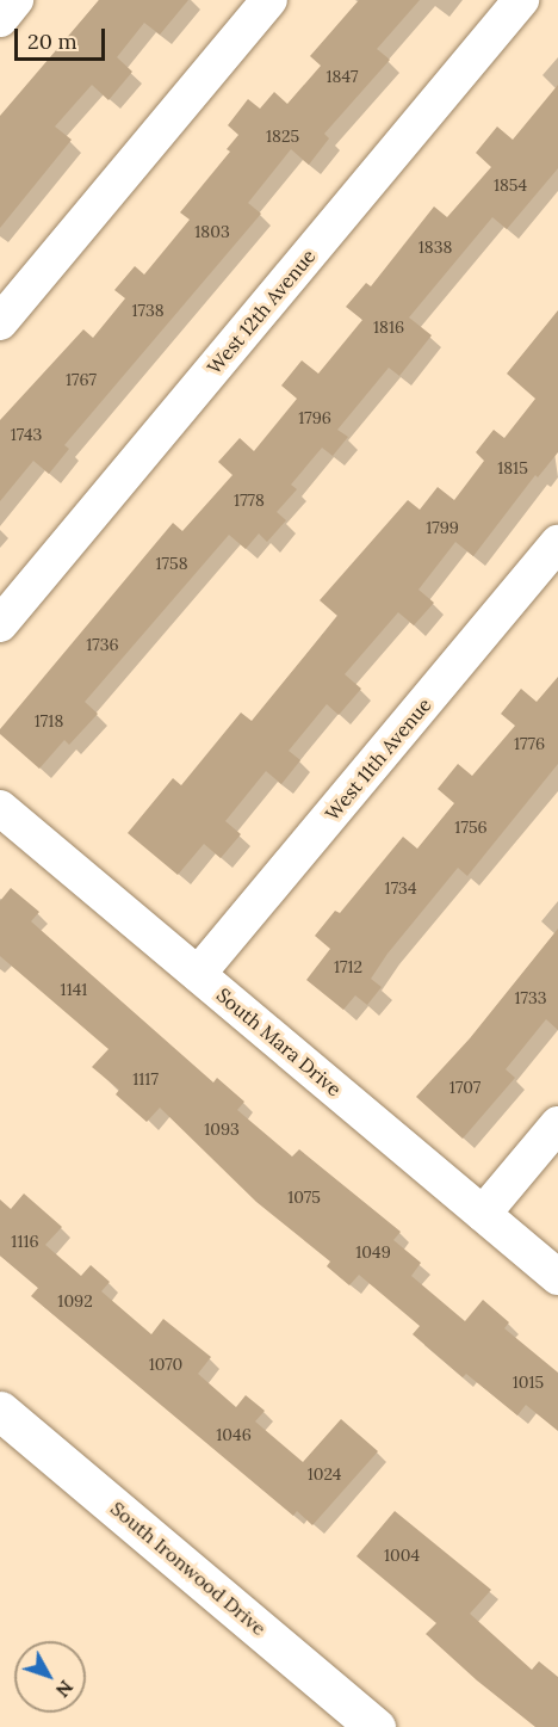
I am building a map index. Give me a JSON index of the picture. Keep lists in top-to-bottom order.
{
  "streets": {
    "main road": ["South Ironwood Drive"],
    "street": ["West 12th Avenue", "West 11th Avenue", "South Mara Drive"]
  },
  "crossings": [
    ["West 11th Avenue", "South Mara Drive"]
  ],
  "house_numbers": [
    "1847",
    "1825",
    "1854",
    "1803",
    "1838",
    "1738",
    "1816",
    "1767",
    "1796",
    "1743",
    "1815",
    "1778",
    "1799",
    "1758",
    "1736",
    "1718",
    "1776",
    "1756",
    "1734",
    "1712",
    "1141",
    "1733",
    "1117",
    "1707",
    "1093",
    "1075",
    "1116",
    "1049",
    "1092",
    "1070",
    "1015",
    "1046",
    "1024",
    "1004"
  ],
  "scale_bar": "20 m",
  "north": "bottom right"
}
